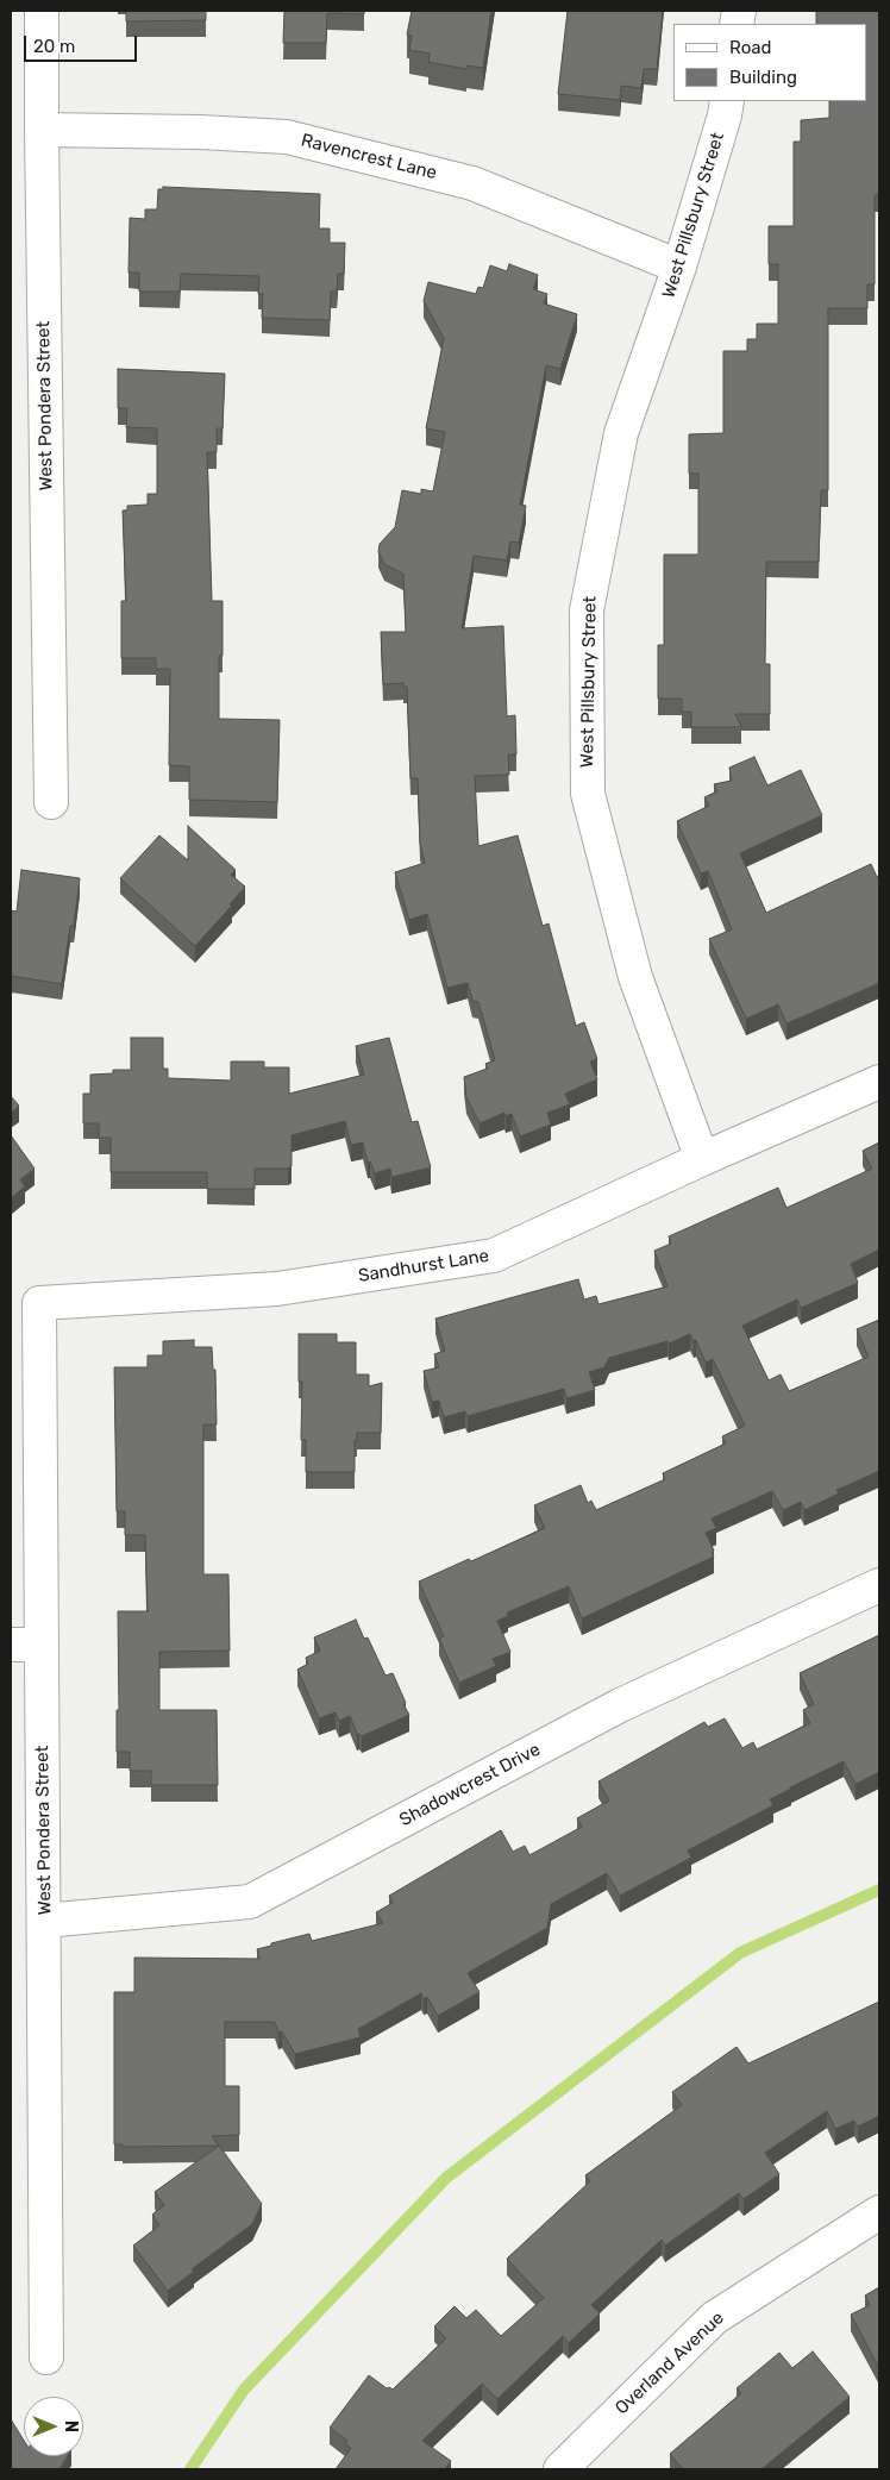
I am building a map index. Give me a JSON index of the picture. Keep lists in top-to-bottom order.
{
  "streets": {
    "street": [
      "Ravencrest Lane",
      "West Pillsbury Street",
      "West Pondera Street",
      "Sandhurst Lane",
      "Shadowcrest Drive",
      "Overland Avenue"
    ]
  },
  "crossings": [
    ["Ravencrest Lane", "West Pillsbury Street"],
    ["Ravencrest Lane", "West Pondera Street"],
    ["West Pillsbury Street", "Sandhurst Lane"],
    ["West Pondera Street", "Sandhurst Lane"],
    ["West Pondera Street", "Shadowcrest Drive"]
  ],
  "legend": ["Road", "Building"],
  "scale_bar": "20 m",
  "north": "right"
}
